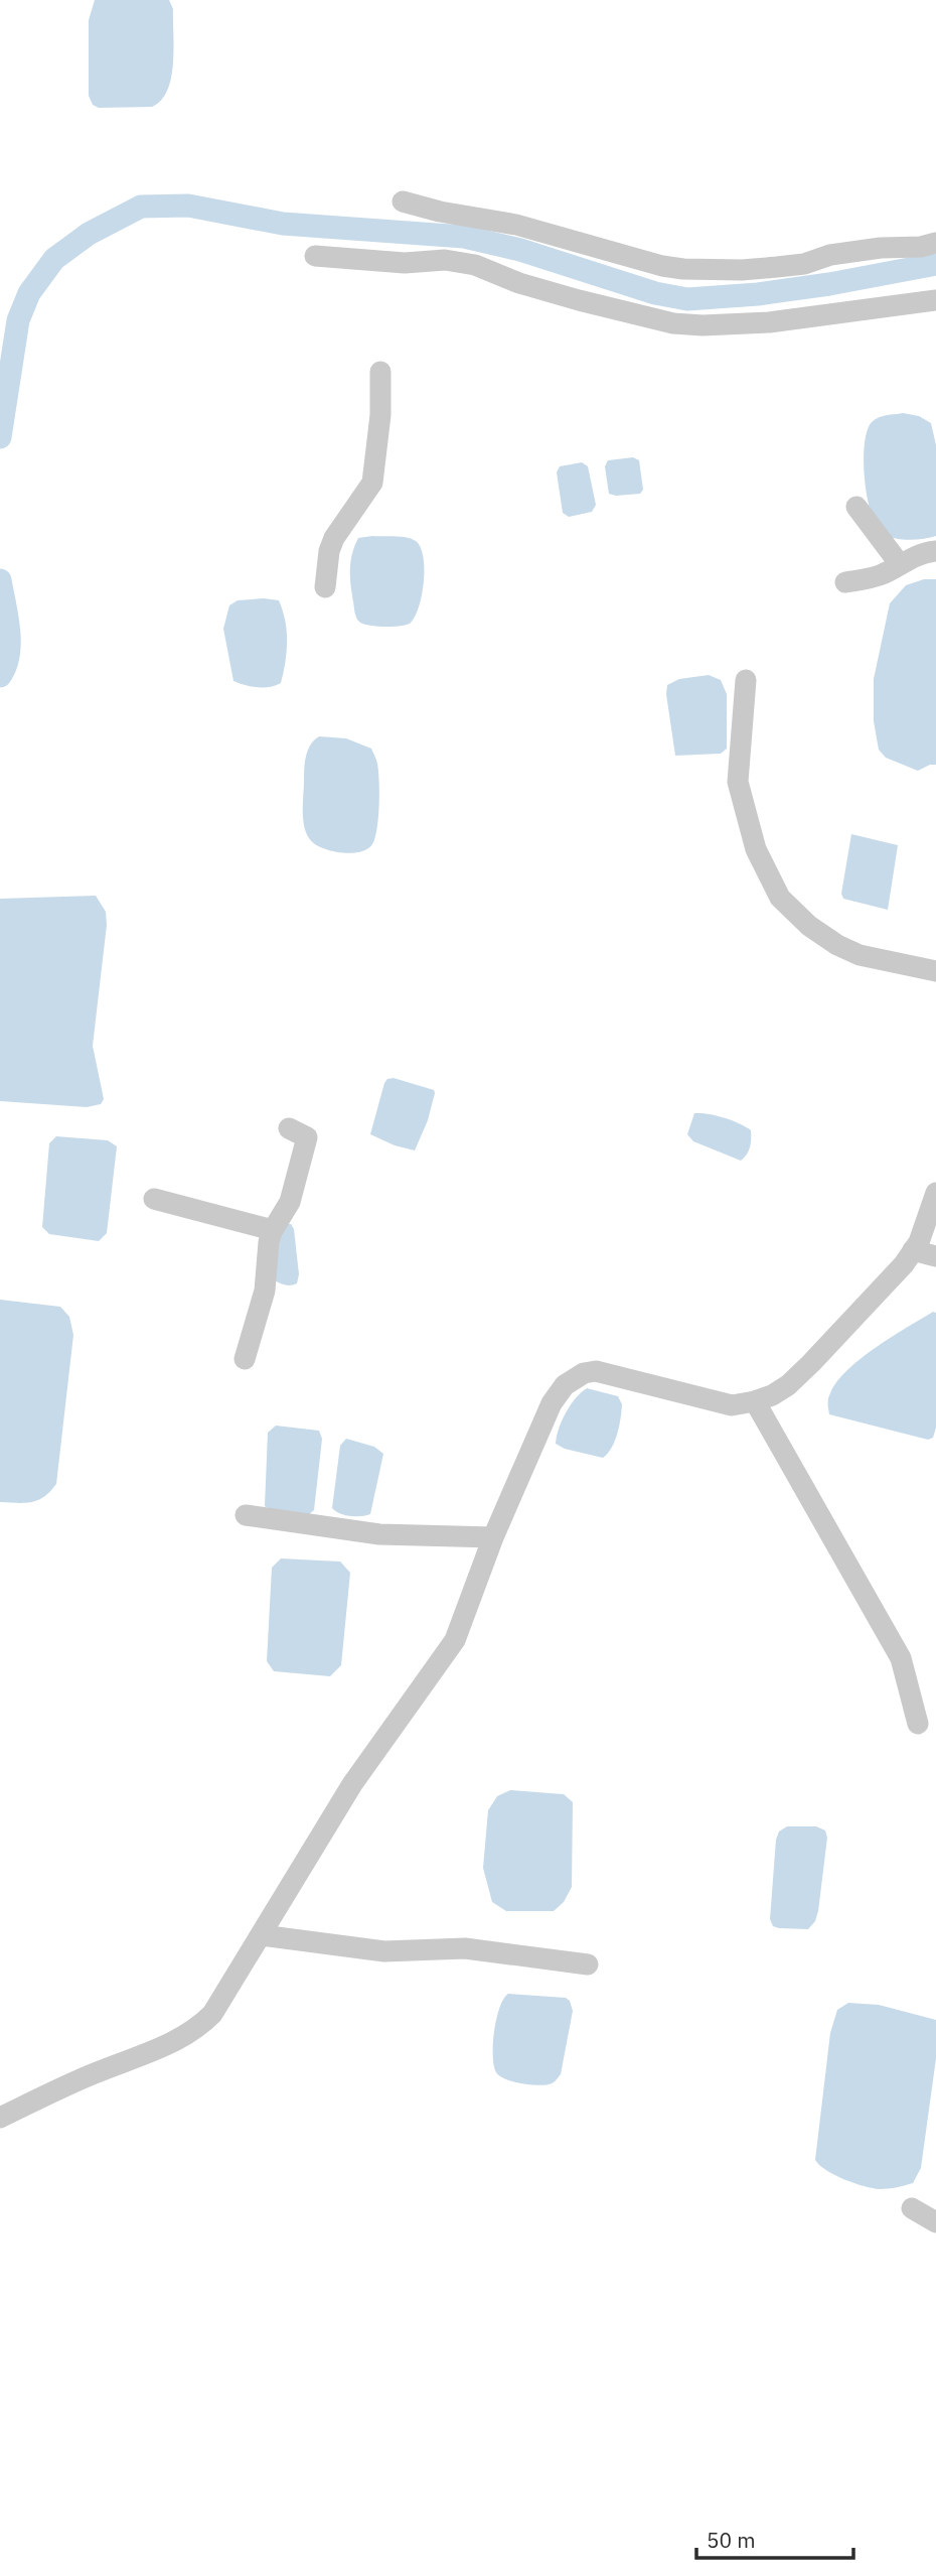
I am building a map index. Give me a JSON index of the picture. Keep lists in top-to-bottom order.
{
  "scale_bar": "50 m"
}
